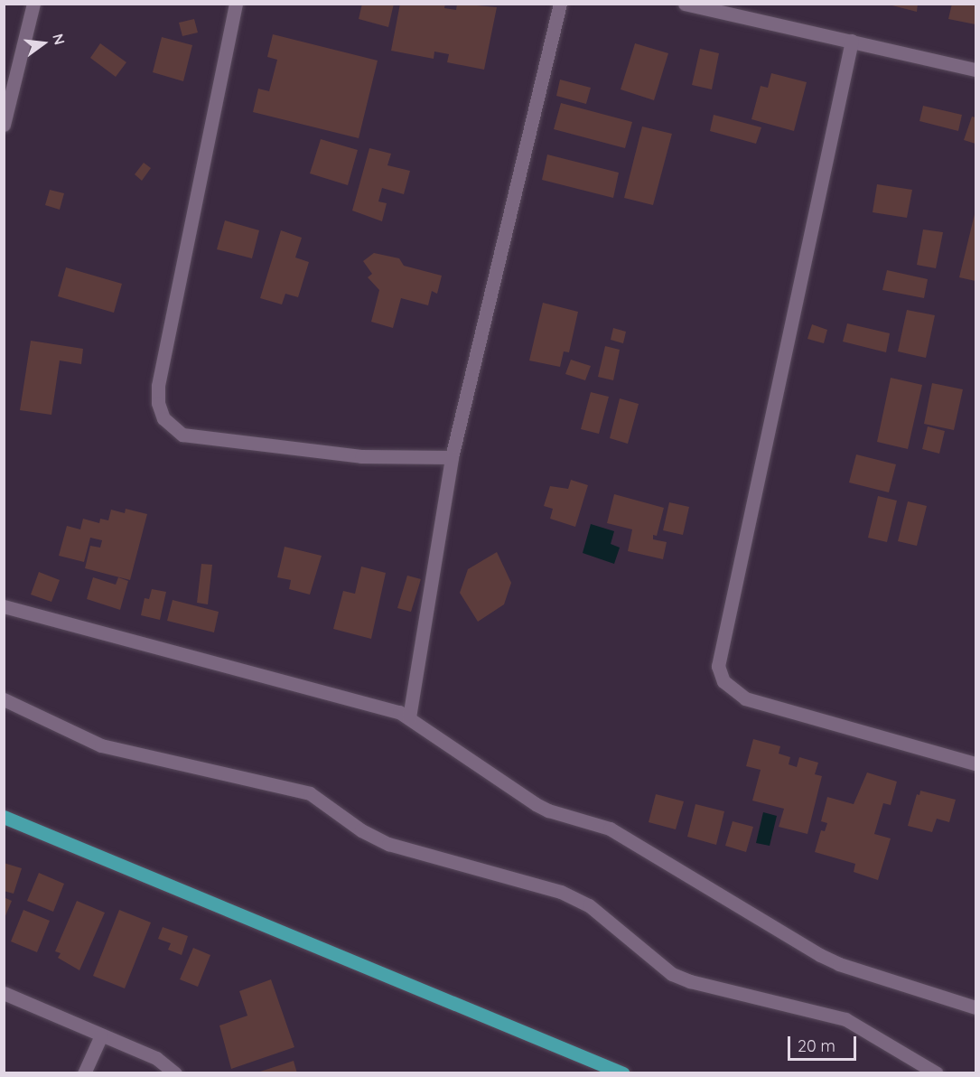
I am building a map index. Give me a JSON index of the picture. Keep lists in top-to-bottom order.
{
  "scale_bar": "20 m",
  "north": "right"
}
